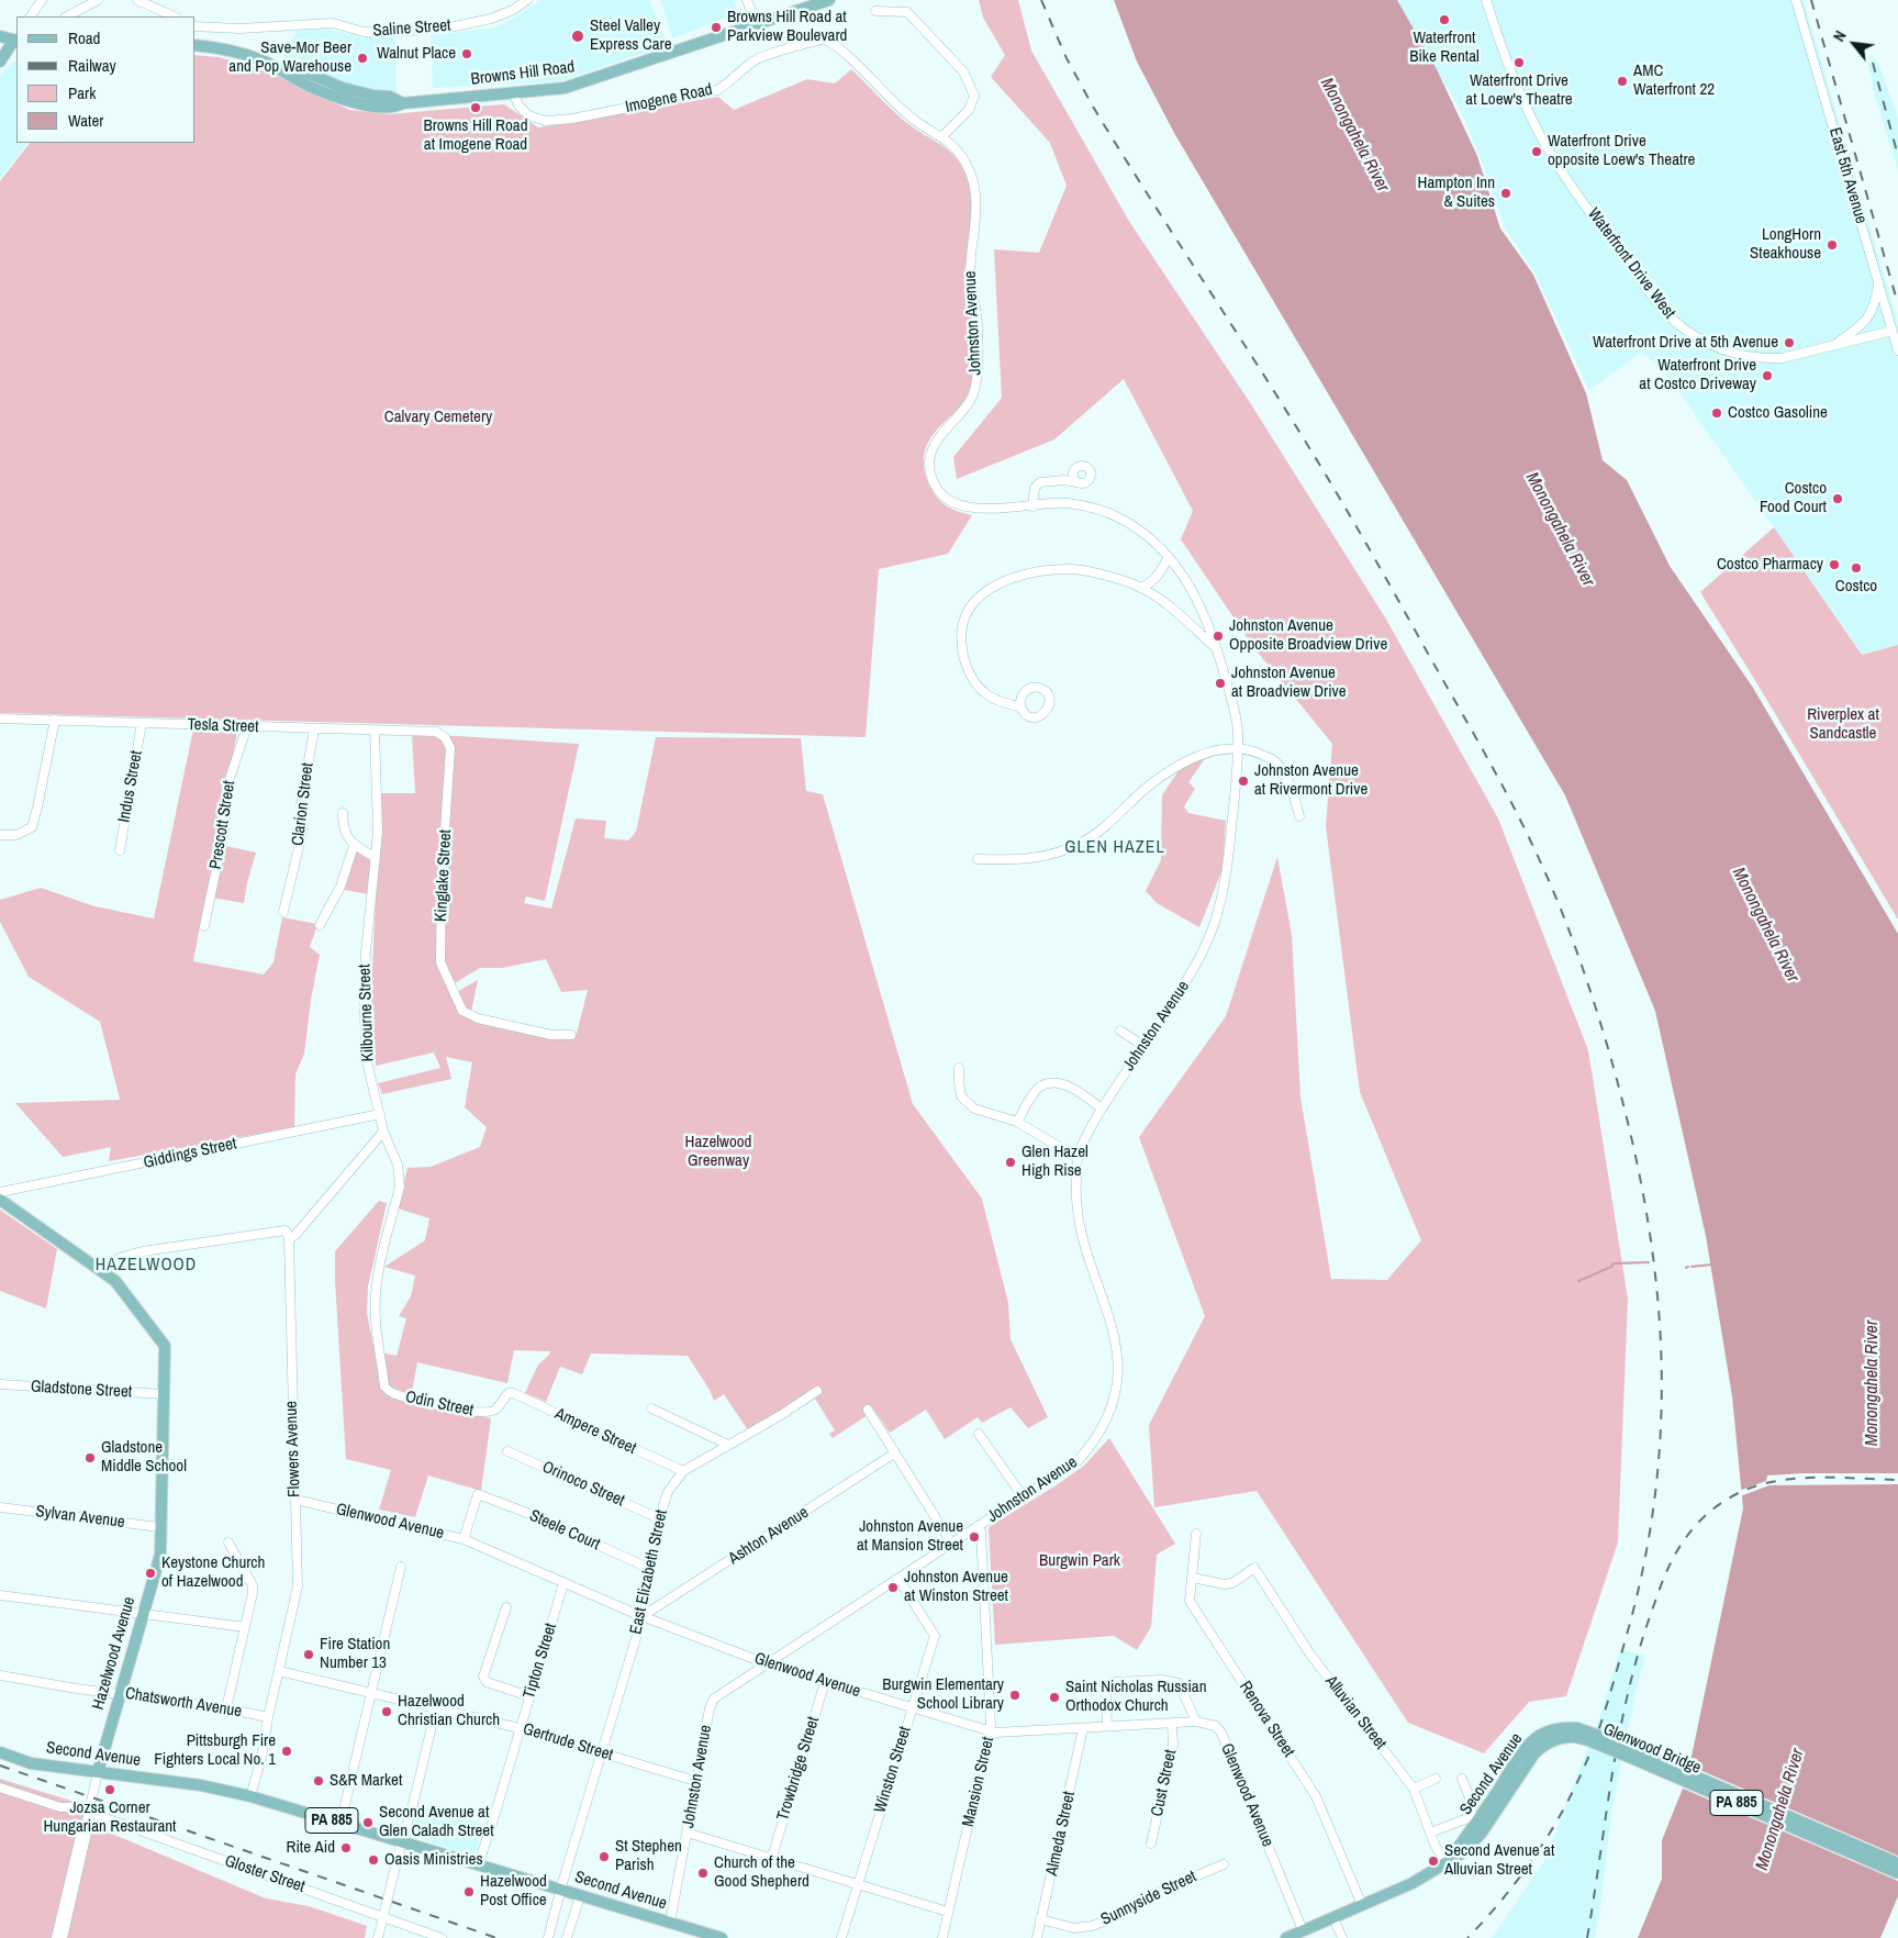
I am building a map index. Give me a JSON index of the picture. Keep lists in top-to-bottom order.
{
  "streets": {
    "main road": [
      "Browns Hill Road",
      "Hazelwood Avenue",
      "Glenwood Bridge",
      "Second Avenue",
      "PA 885"
    ],
    "street": [
      "Saline Street",
      "Imogene Road",
      "East 5th Avenue",
      "Waterfront Drive West",
      "Johnston Avenue",
      "Tesla Street",
      "Indus Street",
      "Clarion Street",
      "Prescott Street",
      "Kinglake Street",
      "Kilbourne Street",
      "Giddings Street",
      "Gladstone Street",
      "Odin Street",
      "Ampere Street",
      "Flowers Avenue",
      "Orinoco Street",
      "Sylvan Avenue",
      "Glenwood Avenue",
      "Steele Court",
      "Ashton Avenue",
      "East Elizabeth Street",
      "Tipton Street",
      "Chatsworth Avenue",
      "Alluvian Street",
      "Renova Street",
      "Gertrude Street",
      "Trowbridge Street",
      "Winston Street",
      "Mansion Street",
      "Cust Street",
      "Almeda Street",
      "Gloster Street",
      "Sunnyside Street"
    ]
  },
  "crossings": [
    ["Browns Hill Road", "Imogene Road"],
    ["Imogene Road", "Johnston Avenue"],
    ["East 5th Avenue", "Waterfront Drive West"],
    ["Johnston Avenue", "Glenwood Avenue"],
    ["Johnston Avenue", "Gertrude Street"],
    ["Johnston Avenue", "Second Avenue"],
    ["Johnston Avenue", "Winston Street"],
    ["Johnston Avenue", "Mansion Street"],
    ["Tesla Street", "Indus Street"],
    ["Tesla Street", "Clarion Street"],
    ["Tesla Street", "Prescott Street"],
    ["Tesla Street", "Kinglake Street"],
    ["Tesla Street", "Kilbourne Street"],
    ["Kilbourne Street", "Giddings Street"],
    ["Kilbourne Street", "Odin Street"],
    ["Gladstone Street", "Hazelwood Avenue"],
    ["Odin Street", "Ampere Street"],
    ["Ampere Street", "East Elizabeth Street"],
    ["Flowers Avenue", "Glenwood Avenue"],
    ["Flowers Avenue", "Chatsworth Avenue"],
    ["Flowers Avenue", "Gertrude Street"],
    ["Flowers Avenue", "Second Avenue"],
    ["Orinoco Street", "East Elizabeth Street"],
    ["Sylvan Avenue", "Hazelwood Avenue"],
    ["Glenwood Avenue", "Steele Court"],
    ["Glenwood Avenue", "Ashton Avenue"],
    ["Glenwood Avenue", "East Elizabeth Street"],
    ["Glenwood Avenue", "Tipton Street"],
    ["Glenwood Avenue", "Second Avenue"],
    ["Glenwood Avenue", "Trowbridge Street"],
    ["Glenwood Avenue", "Winston Street"],
    ["Glenwood Avenue", "Mansion Street"],
    ["Glenwood Avenue", "Cust Street"],
    ["Glenwood Avenue", "Almeda Street"],
    ["Steele Court", "East Elizabeth Street"],
    ["Ashton Avenue", "East Elizabeth Street"],
    ["East Elizabeth Street", "Gertrude Street"],
    ["East Elizabeth Street", "Second Avenue"],
    ["Hazelwood Avenue", "Chatsworth Avenue"],
    ["Hazelwood Avenue", "Second Avenue"],
    ["Hazelwood Avenue", "Gloster Street"],
    ["Tipton Street", "Gertrude Street"],
    ["Tipton Street", "Second Avenue"],
    ["Alluvian Street", "Renova Street"],
    ["Alluvian Street", "Second Avenue"],
    ["Renova Street", "Second Avenue"],
    ["Glenwood Bridge", "Second Avenue"],
    ["Almeda Street", "Sunnyside Street"]
  ],
  "districts": ["GLEN HAZEL", "HAZELWOOD"],
  "water": ["Monongahela River"],
  "parks": [
    "Calvary Cemetery",
    "Riverplex at Sandcastle",
    "Hazelwood Greenway",
    "Burgwin Park"
  ],
  "places": [
    "Waterfront Bike Rental",
    "Browns Hill Road at Parkview Boulevard",
    "Steel Valley Express Care",
    "Walnut Place",
    "Save-Mor Beer and Pop Warehouse",
    "Waterfront Drive at Loew's Theatre",
    "AMC Waterfront 22",
    "Browns Hill Road at Imogene Road",
    "Waterfront Drive opposite Loew's Theatre",
    "Hampton Inn & Suites",
    "LongHorn Steakhouse",
    "Waterfront Drive at 5th Avenue",
    "Waterfront Drive at Costco Driveway",
    "Costco Gasoline",
    "Costco Food Court",
    "Costco Pharmacy",
    "Costco",
    "Johnston Avenue Opposite Broadview Drive",
    "Johnston Avenue at Broadview Drive",
    "Johnston Avenue at Rivermont Drive",
    "Glen Hazel High Rise",
    "Gladstone Middle School",
    "Johnston Avenue at Mansion Street",
    "Keystone Church of Hazelwood",
    "Johnston Avenue at Winston Street",
    "Fire Station Number 13",
    "Burgwin Elementary School Library",
    "Saint Nicholas Russian Orthodox Church",
    "Hazelwood Christian Church",
    "Pittsburgh Fire Fighters Local No. 1",
    "S&R Market",
    "Jozsa Corner Hungarian Restaurant",
    "Second Avenue at Glen Caladh Street",
    "Rite Aid",
    "St Stephen Parish",
    "Oasis Ministries",
    "Second Avenue at Alluvian Street",
    "Church of the Good Shepherd",
    "Hazelwood Post Office"
  ],
  "legend": [
    "Road",
    "Railway",
    "Park",
    "Water"
  ],
  "north": "top left"
}
